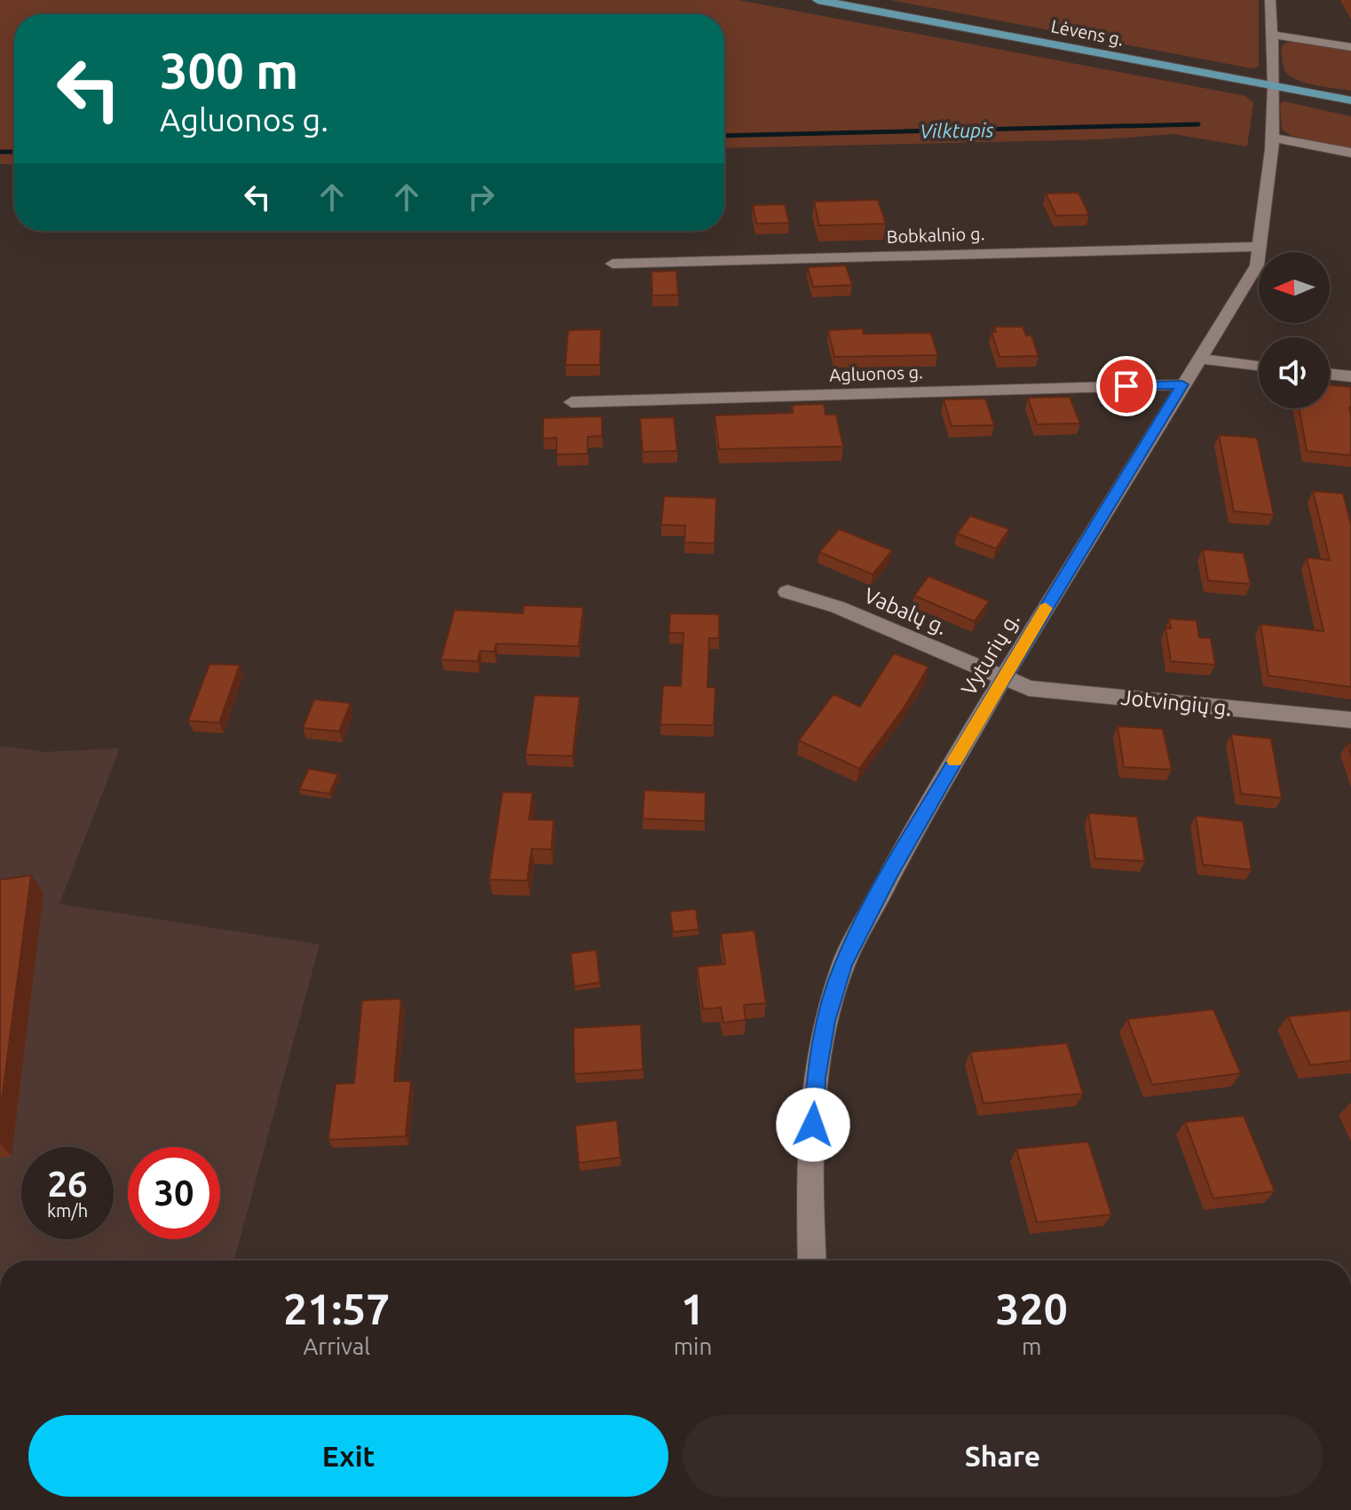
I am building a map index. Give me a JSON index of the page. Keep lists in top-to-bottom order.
{
  "streets": {
    "main road": ["Lėvens g."],
    "street": [
      "Bobkalnio g.",
      "Agluonos g.",
      "Vabalų g.",
      "Vyturių g.",
      "Jotvingių g."
    ]
  },
  "crossings": [
    ["Lėvens g.", "Vyturių g."],
    ["Bobkalnio g.", "Vyturių g."],
    ["Agluonos g.", "Vyturių g."],
    ["Vabalų g.", "Vyturių g."],
    ["Vabalų g.", "Jotvingių g."],
    ["Vyturių g.", "Jotvingių g."]
  ],
  "water": ["Vilktupis"],
  "north": "left",
  "page": {
    "turn": ["300 m", "Agluonos g."],
    "speed": "26 km/h",
    "limit": "30",
    "eta": [
      "21:57",
      "Arrival",
      "1",
      "min",
      "320",
      "m"
    ],
    "buttons": ["Exit", "Share"]
  }
}
